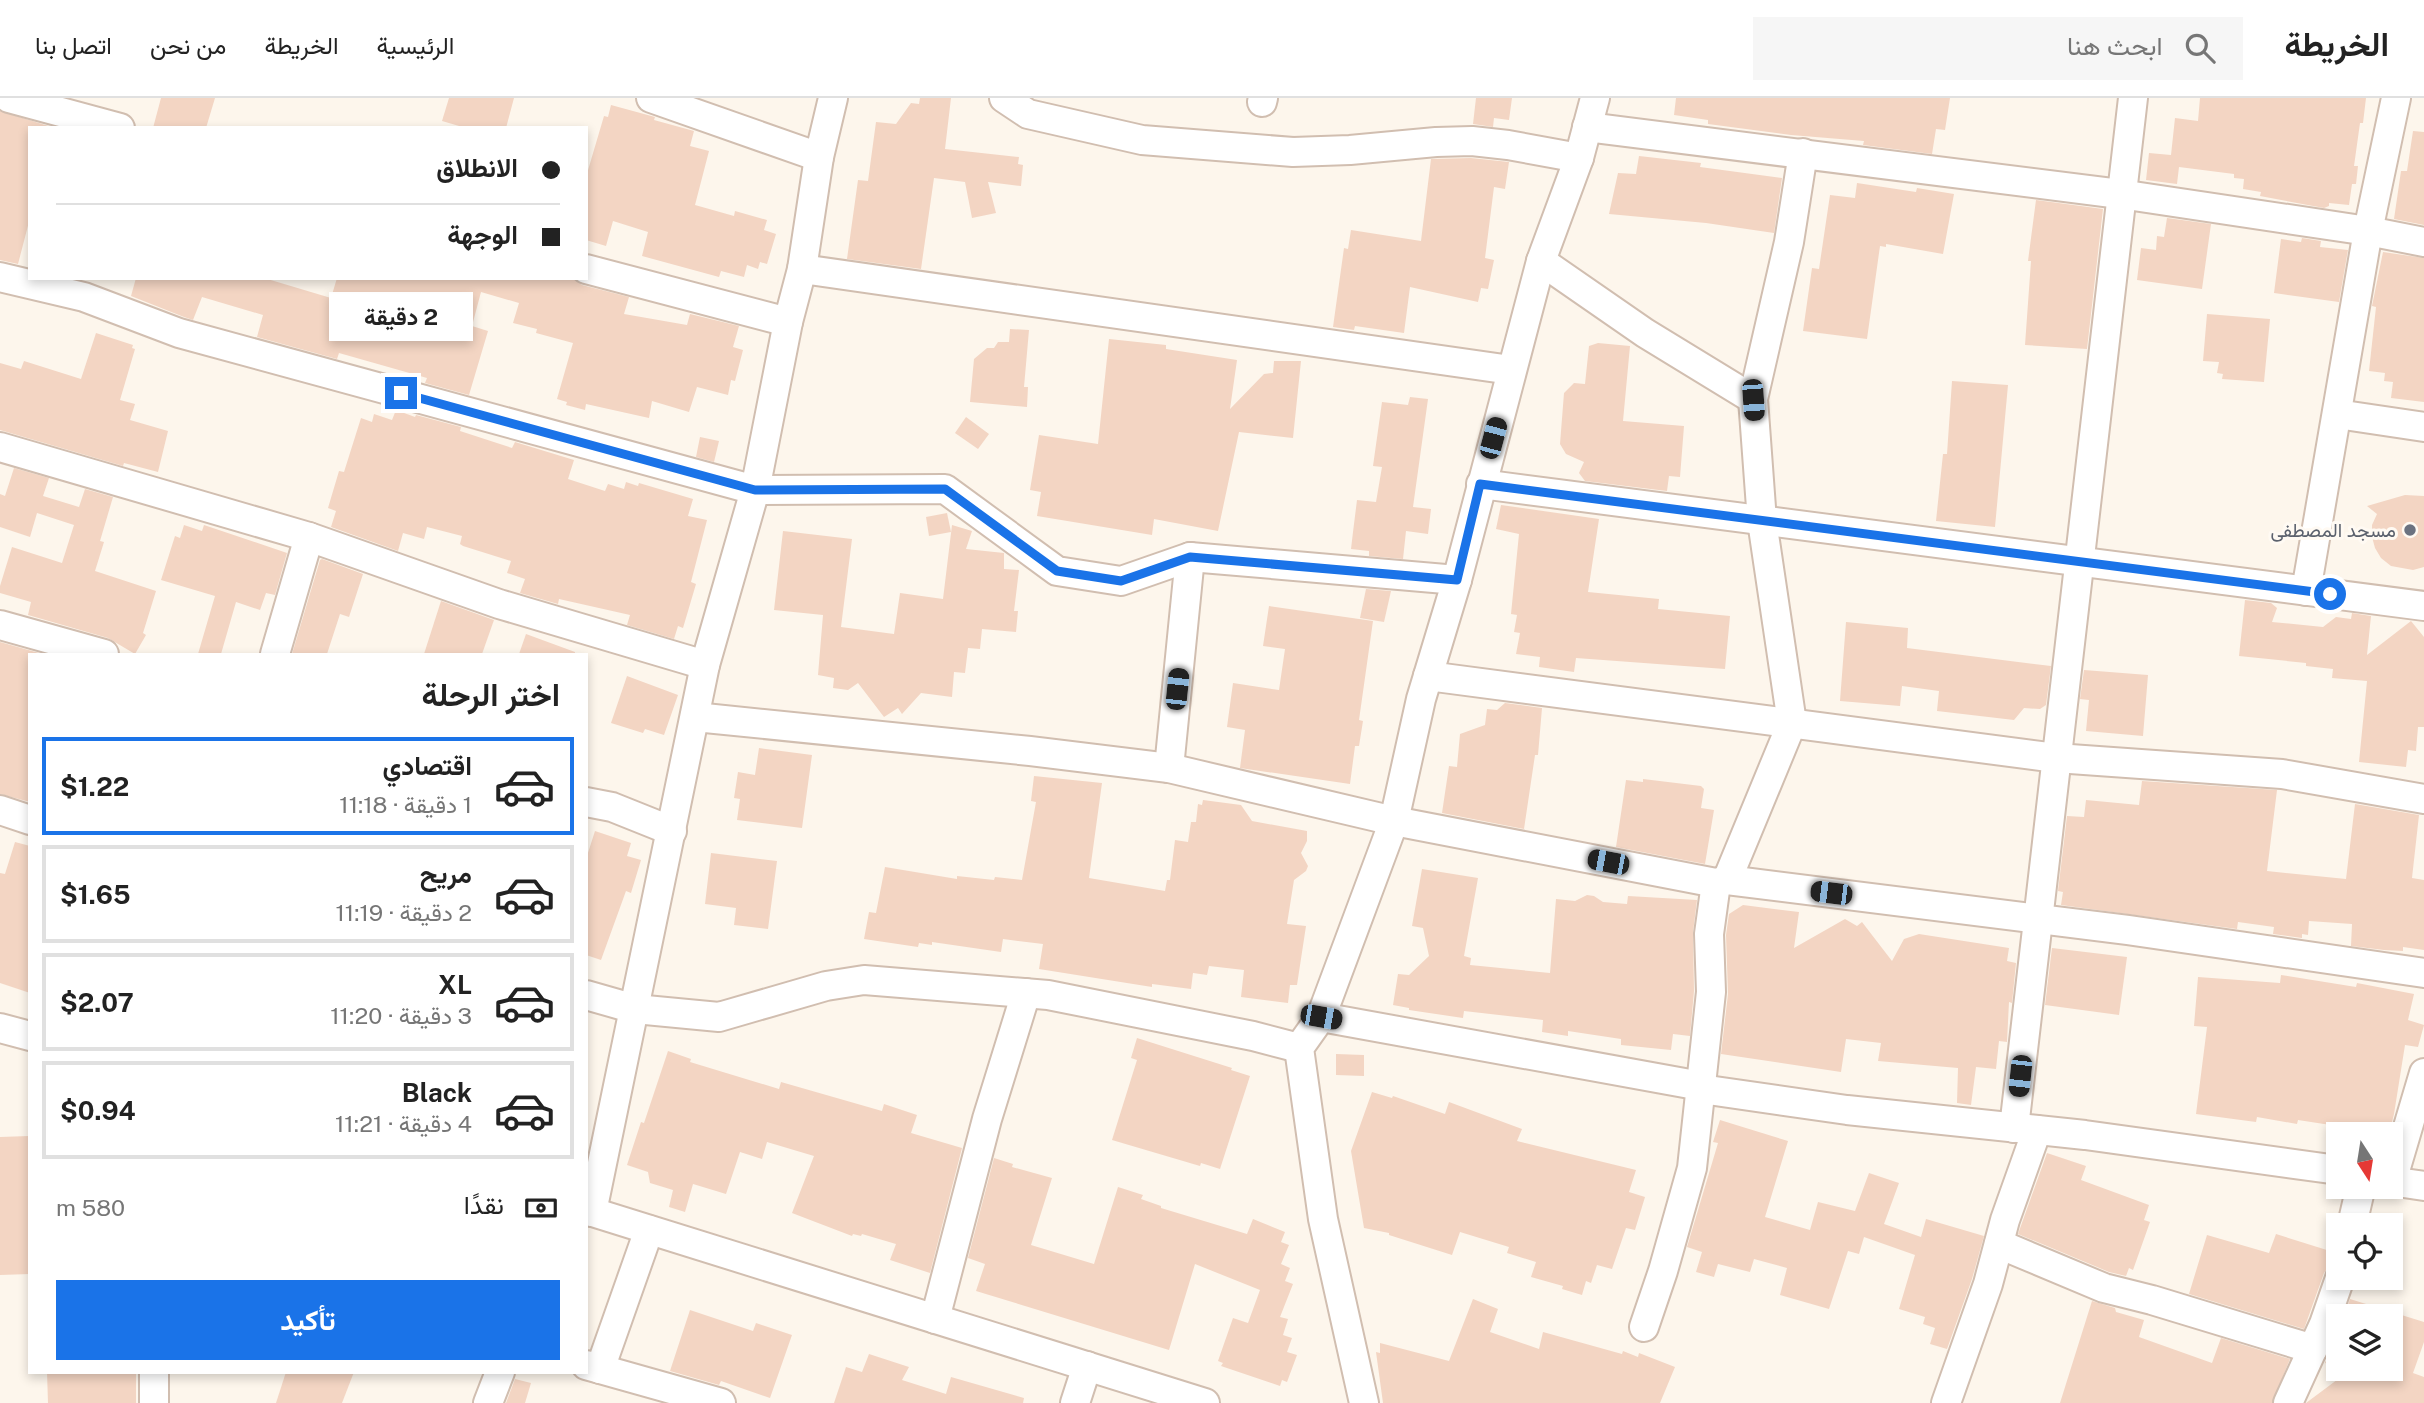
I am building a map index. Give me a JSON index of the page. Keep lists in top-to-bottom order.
{
  "places": ["مسجد المصطفى"],
  "north": "bottom",
  "page": {
    "header": "الخريطة",
    "search": "ابحث هنا",
    "nav": [
      "الرئيسية",
      "الخريطة",
      "من نحن",
      "اتصل بنا"
    ],
    "banner": ["الانطلاق", "الوجهة"],
    "bubble": "2 دقيقة",
    "heading": "اختر الرحلة",
    "list": [
      {
        "name": "اقتصادي",
        "note": "1 دقيقة · 11:18",
        "value": "$1.22"
      },
      {
        "name": "مريح",
        "note": "2 دقيقة · 11:19",
        "value": "$1.65"
      },
      {
        "name": "XL",
        "note": "3 دقيقة · 11:20",
        "value": "$2.07"
      },
      {
        "name": "Black",
        "note": "4 دقيقة · 11:21",
        "value": "$0.94"
      }
    ],
    "pay": ["نقدًا", "580 m"],
    "buttons": "تأكيد"
  }
}
